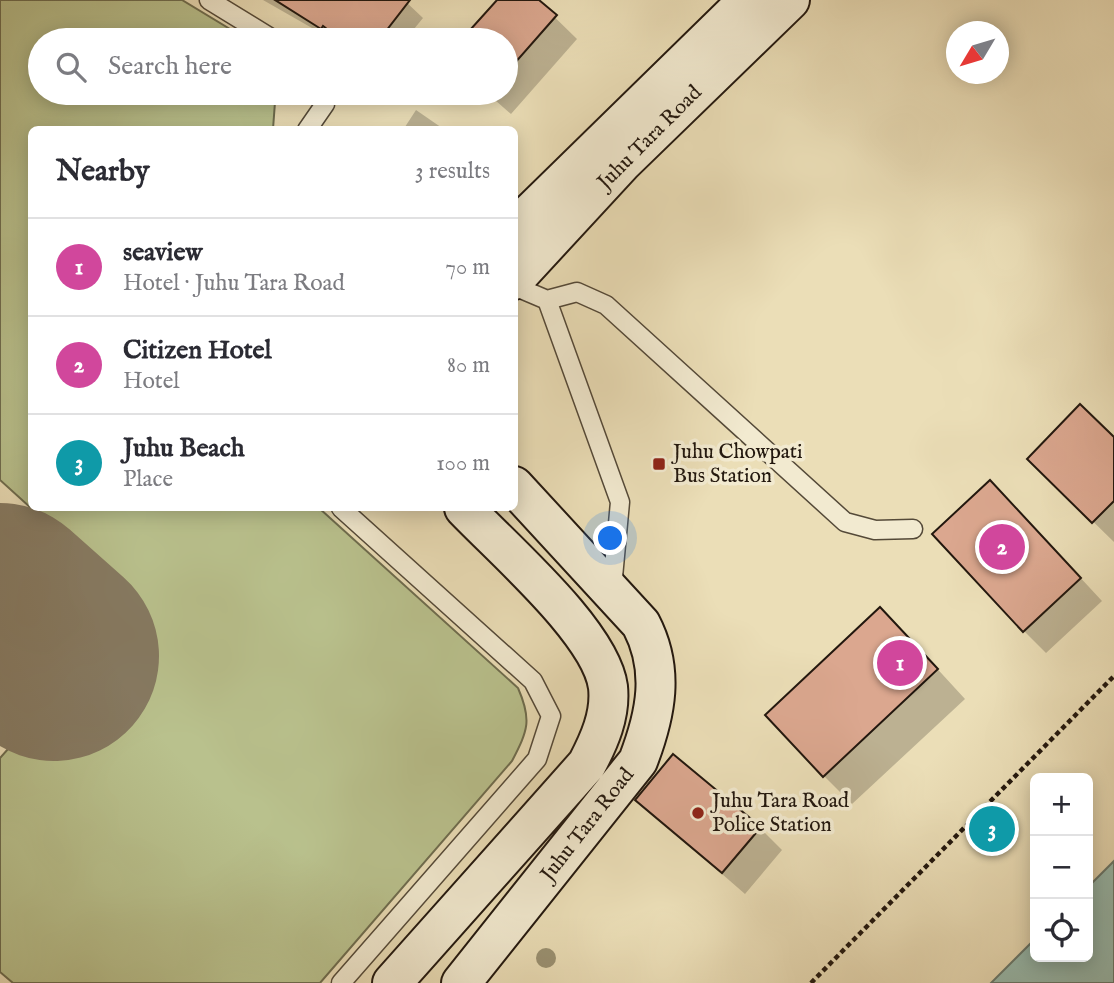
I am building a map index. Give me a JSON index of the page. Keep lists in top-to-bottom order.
{
  "streets": {
    "main road": ["Juhu Tara Road"]
  },
  "places": {
    "transit": ["Juhu Chowpati Bus Station"],
    "other": ["Juhu Tara Road Police Station"]
  },
  "north": "bottom left",
  "page": {
    "search": "Search here",
    "heading": ["Nearby", "3 results"],
    "list": [
      {
        "mark": "1",
        "name": "seaview",
        "note": "Hotel · Juhu Tara Road",
        "value": "70 m"
      },
      {
        "mark": "2",
        "name": "Citizen Hotel",
        "note": "Hotel",
        "value": "80 m"
      },
      {
        "mark": "3",
        "name": "Juhu Beach",
        "note": "Place",
        "value": "100 m"
      }
    ],
    "pins": ["2", "1", "3"],
    "map_buttons": ["+", "−"]
  }
}
